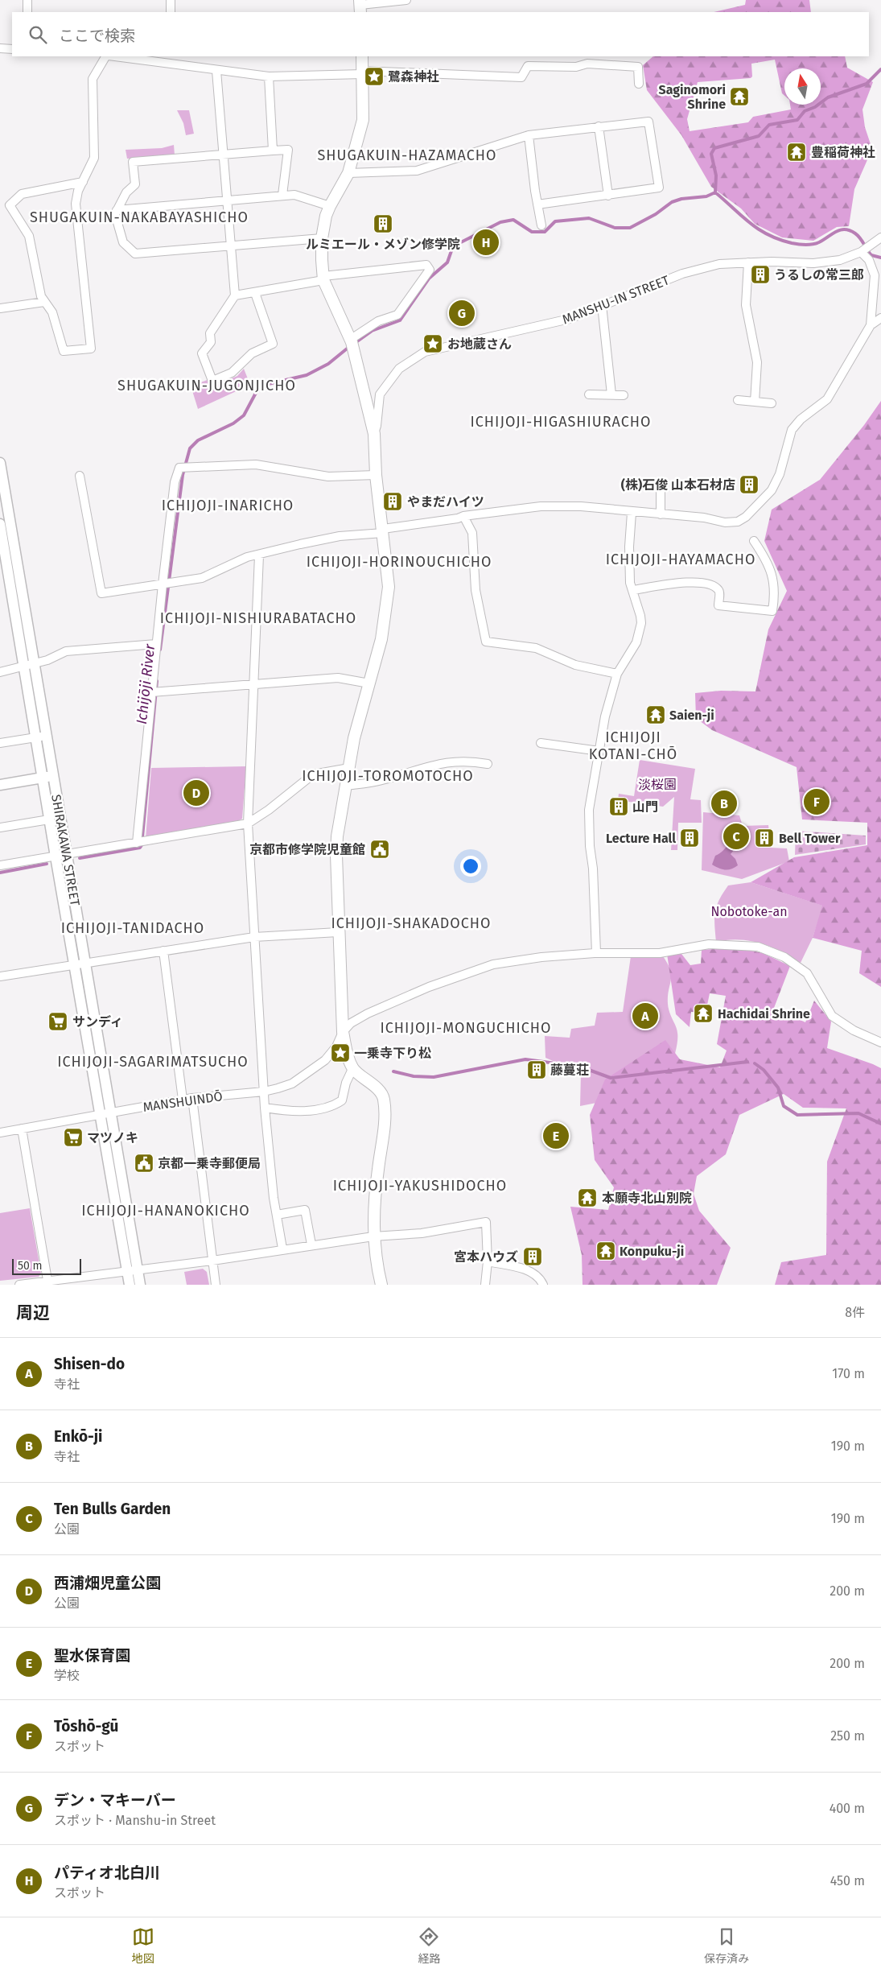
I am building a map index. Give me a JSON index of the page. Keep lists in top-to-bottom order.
{
  "streets": {
    "street": ["MANSHU-IN STREET", "SHIRAKAWA STREET", "MANSHUINDŌ"]
  },
  "crossings": [
    ["SHIRAKAWA STREET", "MANSHUINDŌ"]
  ],
  "districts": [
    "SHUGAKUIN-HAZAMACHO",
    "SHUGAKUIN-NAKABAYASHICHO",
    "SHUGAKUIN-JUGONJICHO",
    "ICHIJOJI-HIGASHIURACHO",
    "ICHIJOJI-INARICHO",
    "ICHIJOJI-HAYAMACHO",
    "ICHIJOJI-HORINOUCHICHO",
    "ICHIJOJI-NISHIURABATACHO",
    "ICHIJOJI KOTANI-CHŌ",
    "ICHIJOJI-TOROMOTOCHO",
    "ICHIJOJI-SHAKADOCHO",
    "ICHIJOJI-TANIDACHO",
    "ICHIJOJI-MONGUCHICHO",
    "ICHIJOJI-SAGARIMATSUCHO",
    "ICHIJOJI-YAKUSHIDOCHO",
    "ICHIJOJI-HANANOKICHO"
  ],
  "water": ["Ichijōji River"],
  "parks": ["淡桜園", "Nobotoke-an"],
  "places": {
    "place": ["鷺森神社", "お地蔵さん", "一乗寺下り松"],
    "temple": [
      "Saginomori Shrine",
      "豊稲荷神社",
      "Saien-ji",
      "Hachidai Shrine",
      "本願寺北山別院",
      "Konpuku-ji"
    ],
    "building": [
      "ルミエール・メゾン修学院",
      "うるしの常三郎",
      "(株)石俊 山本石材店",
      "やまだハイツ",
      "山門",
      "Lecture Hall",
      "Bell Tower",
      "藤蔓荘",
      "宮本ハウズ"
    ],
    "public building": ["京都市修学院児童館", "京都一乗寺郵便局"],
    "supermarket": ["サンディ", "マツノキ"]
  },
  "scale_bar": "50 m",
  "north": "top",
  "page": {
    "search": "ここで検索",
    "pins": [
      "H",
      "G",
      "D",
      "F",
      "B",
      "C",
      "A",
      "E"
    ],
    "scale": "50 m",
    "heading": ["周辺", "8件"],
    "list": [
      {
        "mark": "A",
        "name": "Shisen-do",
        "note": "寺社",
        "value": "170 m"
      },
      {
        "mark": "B",
        "name": "Enkō-ji",
        "note": "寺社",
        "value": "190 m"
      },
      {
        "mark": "C",
        "name": "Ten Bulls Garden",
        "note": "公園",
        "value": "190 m"
      },
      {
        "mark": "D",
        "name": "西浦畑児童公園",
        "note": "公園",
        "value": "200 m"
      },
      {
        "mark": "E",
        "name": "聖水保育園",
        "note": "学校",
        "value": "200 m"
      },
      {
        "mark": "F",
        "name": "Tōshō-gū",
        "note": "スポット",
        "value": "250 m"
      },
      {
        "mark": "G",
        "name": "デン・マキーバー",
        "note": "スポット · Manshu-in Street",
        "value": "400 m"
      },
      {
        "mark": "H",
        "name": "パティオ北白川",
        "note": "スポット",
        "value": "450 m"
      }
    ],
    "nav": ["地図", "経路", "保存済み"]
  }
}
